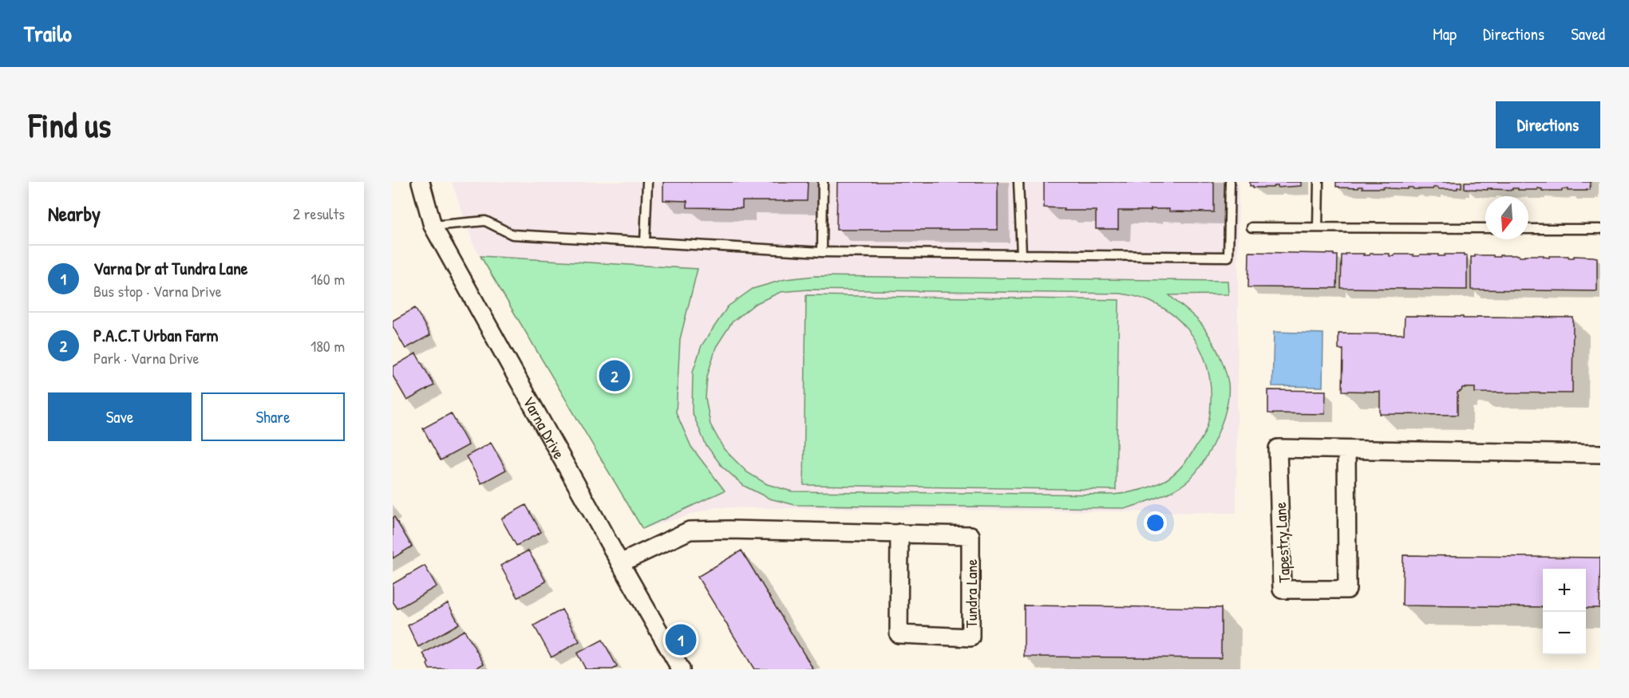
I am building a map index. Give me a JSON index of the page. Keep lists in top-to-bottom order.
{
  "streets": {
    "street": ["Varna Drive", "Tapestry Lane", "Tundra Lane"]
  },
  "crossings": [
    ["Varna Drive", "Tundra Lane"]
  ],
  "north": "bottom",
  "page": {
    "header": "Trailo",
    "nav": ["Map", "Directions", "Saved"],
    "buttons": [
      "Directions",
      ["Save", "Share"]
    ],
    "title": "Find us",
    "heading": ["Nearby", "2 results"],
    "list": [
      {
        "mark": "1",
        "name": "Varna Dr at Tundra Lane",
        "note": "Bus stop · Varna Drive",
        "value": "160 m"
      },
      {
        "mark": "2",
        "name": "P.A.C.T Urban Farm",
        "note": "Park · Varna Drive",
        "value": "180 m"
      }
    ],
    "pins": ["2", "1"],
    "map_buttons": ["+", "−"]
  }
}
